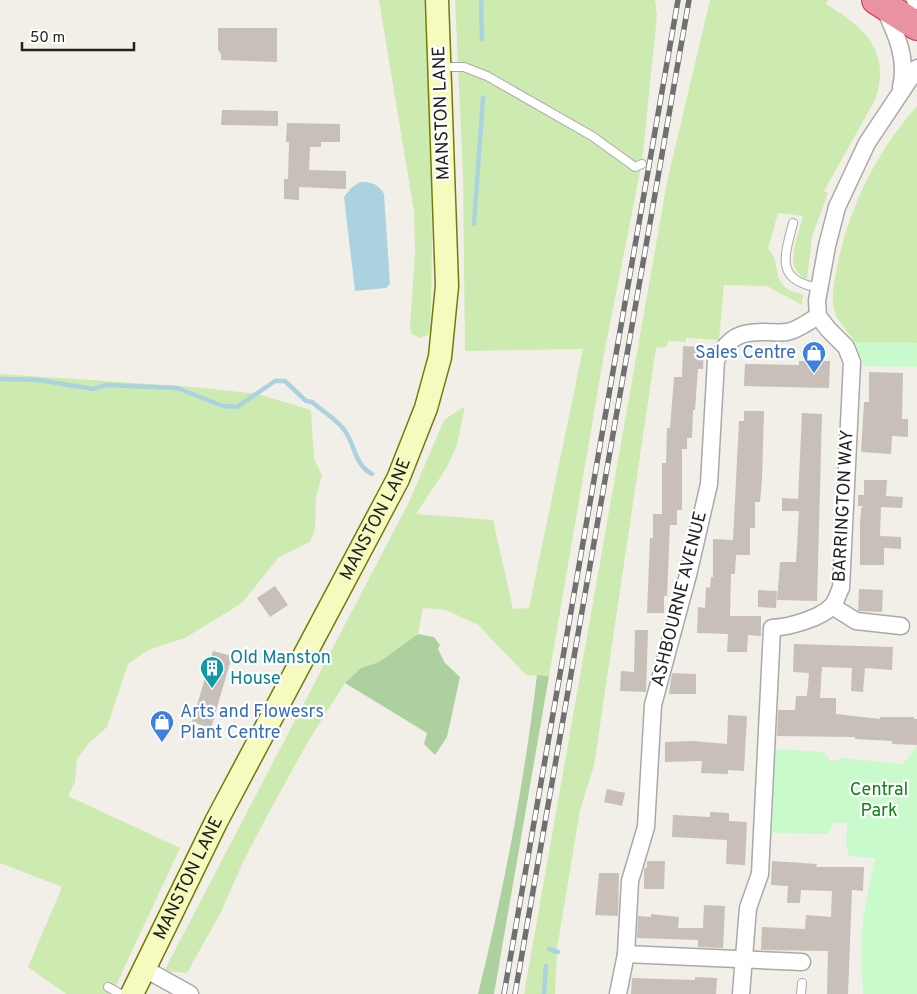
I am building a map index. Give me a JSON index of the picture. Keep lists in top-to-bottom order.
{
  "streets": {
    "street": ["MANSTON LANE", "BARRINGTON WAY", "ASHBOURNE AVENUE"]
  },
  "crossings": [
    ["BARRINGTON WAY", "ASHBOURNE AVENUE"]
  ],
  "parks": ["Central Park"],
  "places": {
    "shop": ["Sales Centre", "Arts and Flowesrs Plant Centre"],
    "building": ["Old Manston House"]
  },
  "scale_bar": "50 m"
}
